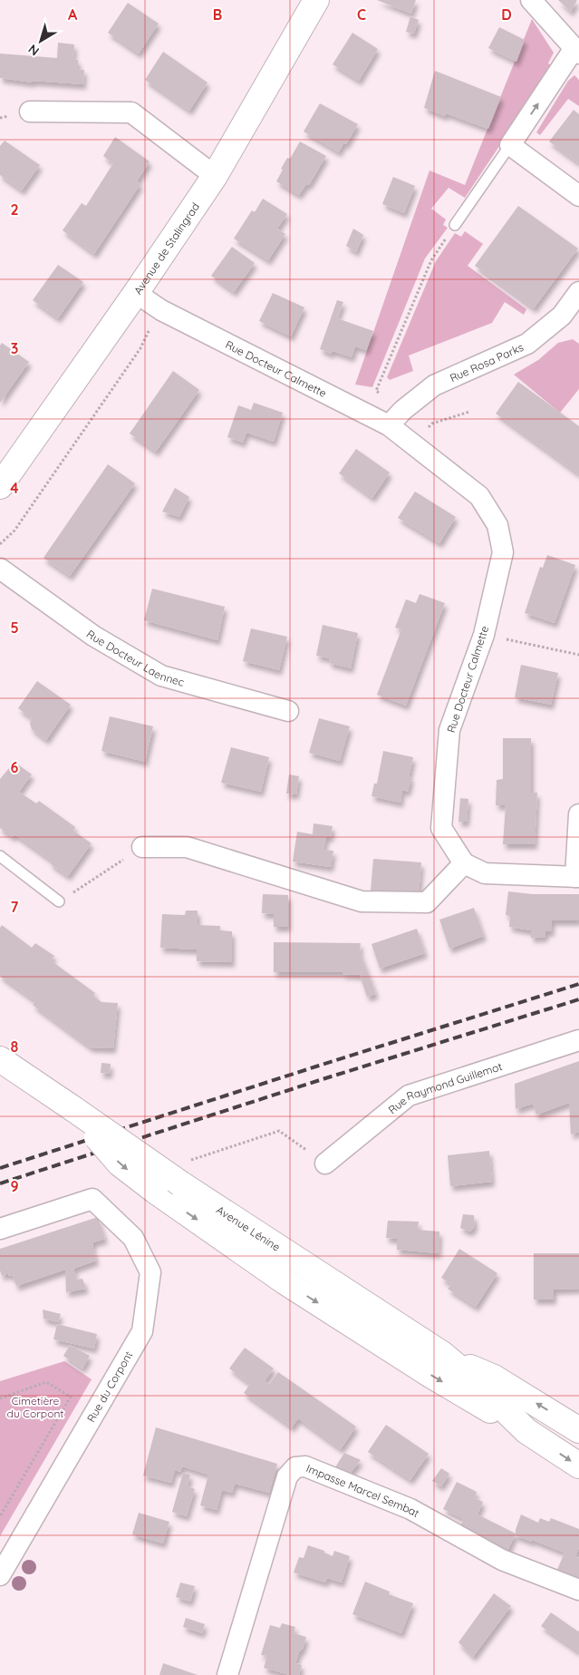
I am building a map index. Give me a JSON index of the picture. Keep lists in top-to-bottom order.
{
  "streets": {
    "main road": ["Avenue de Stalingrad", "Avenue Lénine"],
    "street": [
      "Rue Rosa Parks",
      "Rue Docteur Calmette",
      "Rue Docteur Laennec",
      "Rue Raymond Guillemot",
      "Rue du Corpont",
      "Impasse Marcel Sembat"
    ]
  },
  "crossings": [
    ["Avenue de Stalingrad", "Rue Docteur Calmette"],
    ["Rue Rosa Parks", "Rue Docteur Calmette"]
  ],
  "parks": ["Cimetière du Corpont"],
  "north": "bottom left",
  "grid": {
    "columns": [
      "A",
      "B",
      "C",
      "D"
    ],
    "rows": [
      "2",
      "3",
      "4",
      "5",
      "6",
      "7",
      "8",
      "9"
    ]
  }
}
